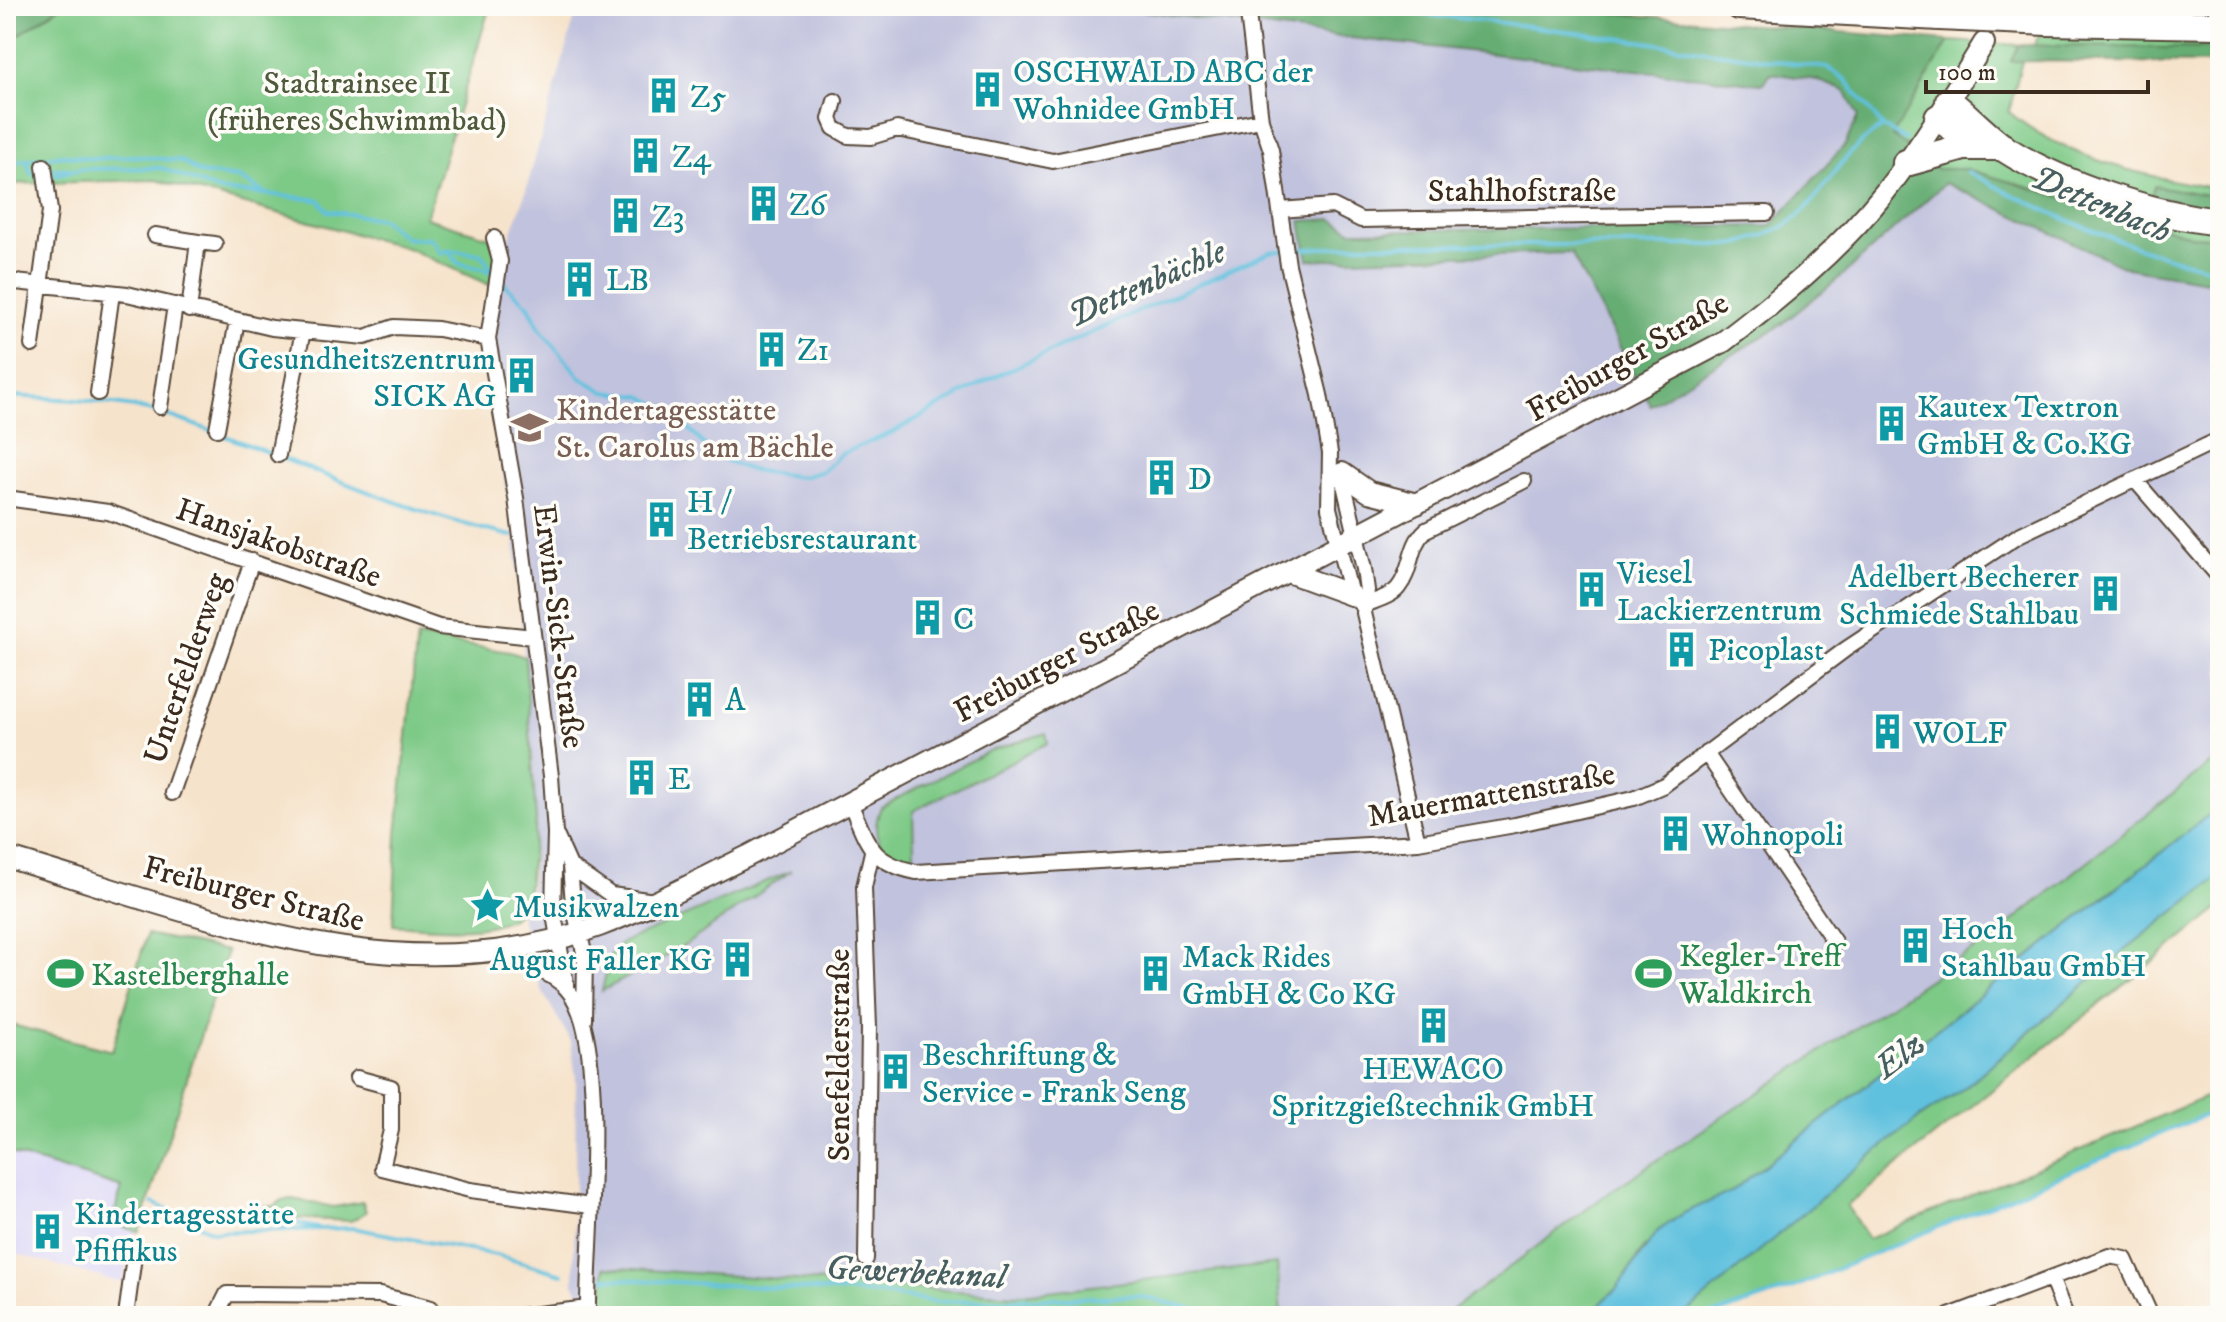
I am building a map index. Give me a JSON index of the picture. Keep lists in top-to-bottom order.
{
  "streets": {
    "street": [
      "Stahlhofstraße",
      "Freiburger Straße",
      "Hansjakobstraße",
      "Erwin-Sick-Straße",
      "Unterfelderweg",
      "Mauermattenstraße",
      "Senefelderstraße"
    ]
  },
  "crossings": [
    ["Freiburger Straße", "Erwin-Sick-Straße"],
    ["Hansjakobstraße", "Erwin-Sick-Straße"],
    ["Hansjakobstraße", "Unterfelderweg"],
    ["Mauermattenstraße", "Senefelderstraße"]
  ],
  "water": [
    "Dettenbach",
    "Dettenbächle",
    "Elz",
    "Gewerbekanal"
  ],
  "parks": ["Stadtrainsee II (früheres Schwimmbad)"],
  "places": {
    "building": [
      "OSCHWALD ABC der Wohnidee GmbH",
      "Z5",
      "Z4",
      "Z6",
      "Z3",
      "LB",
      "Z1",
      "Gesundheitszentrum SICK AG",
      "Kautex Textron GmbH & Co.KG",
      "D",
      "H / Betriebsrestaurant",
      "Viesel Lackierzentrum",
      "Adelbert Becherer Schmiede Stahlbau",
      "C",
      "Picoplast",
      "A",
      "WOLF",
      "E",
      "Wohnopoli",
      "Hoch Stahlbau GmbH",
      "August Faller KG",
      "Mack Rides GmbH & Co KG",
      "HEWACO Spritzgießtechnik GmbH",
      "Beschriftung & Service - Frank Seng",
      "Kindertagesstätte Pfiffikus"
    ],
    "school or university": ["Kindertagesstätte St. Carolus am Bächle"],
    "place": ["Musikwalzen"],
    "sports": ["Kegler-Treff Waldkirch", "Kastelberghalle"]
  },
  "scale_bar": "100 m"
}
